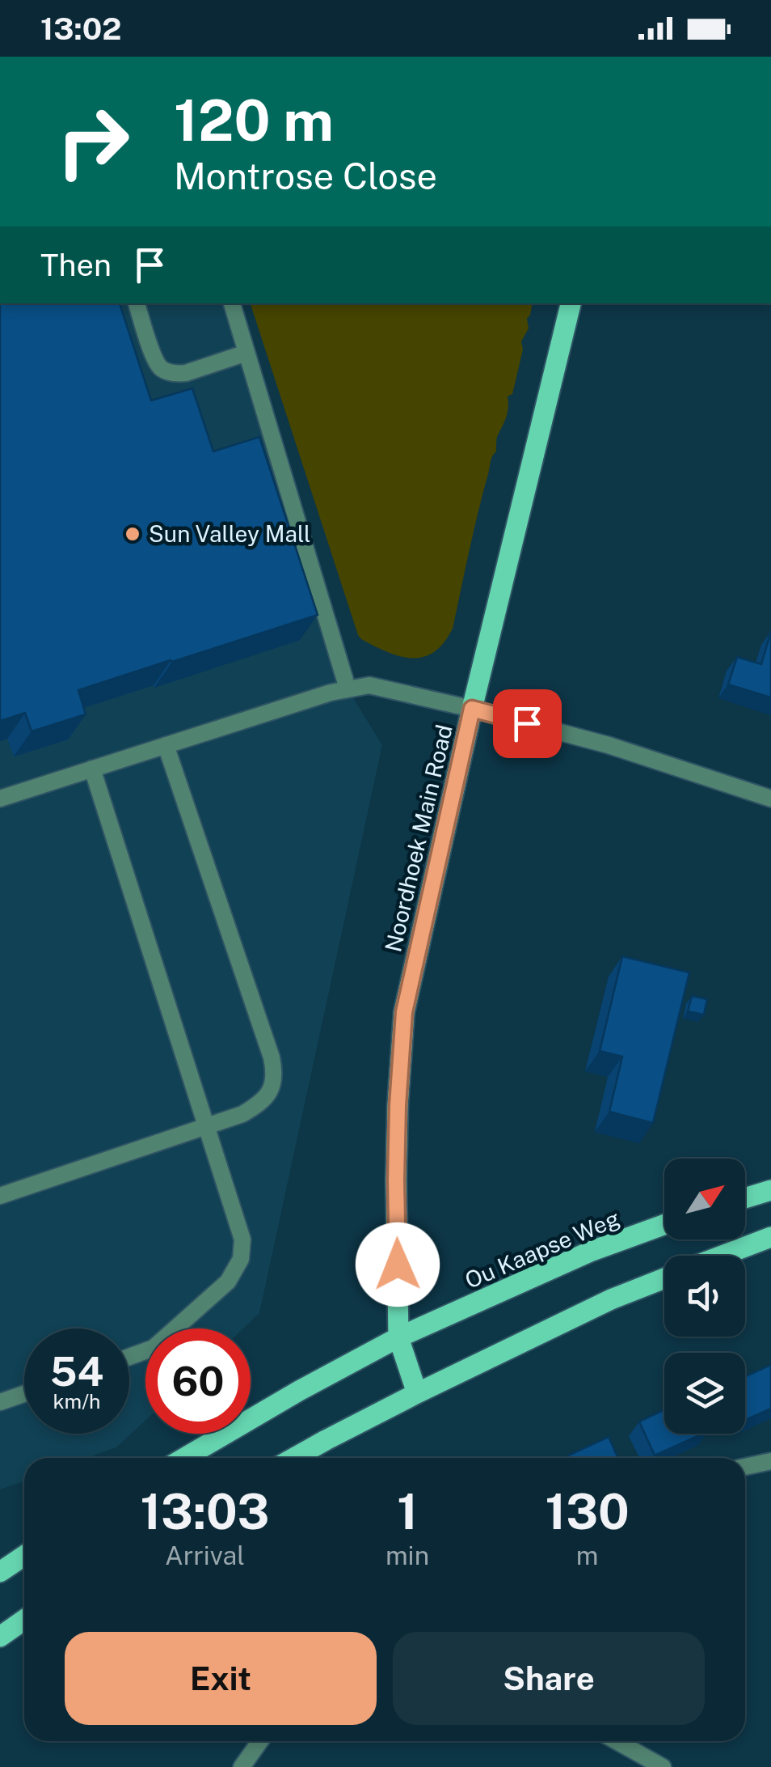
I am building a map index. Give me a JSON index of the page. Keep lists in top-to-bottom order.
{
  "streets": {
    "main road": ["Noordhoek Main Road", "Ou Kaapse Weg"]
  },
  "crossings": [
    ["Noordhoek Main Road", "Ou Kaapse Weg"]
  ],
  "places": ["Sun Valley Mall"],
  "north": "top right",
  "page": {
    "status": "13:02",
    "turn": ["120 m", "Montrose Close"],
    "then": "Then",
    "speed": "54 km/h",
    "limit": "60",
    "eta": [
      "13:03",
      "Arrival",
      "1",
      "min",
      "130",
      "m"
    ],
    "buttons": ["Exit", "Share"]
  }
}
